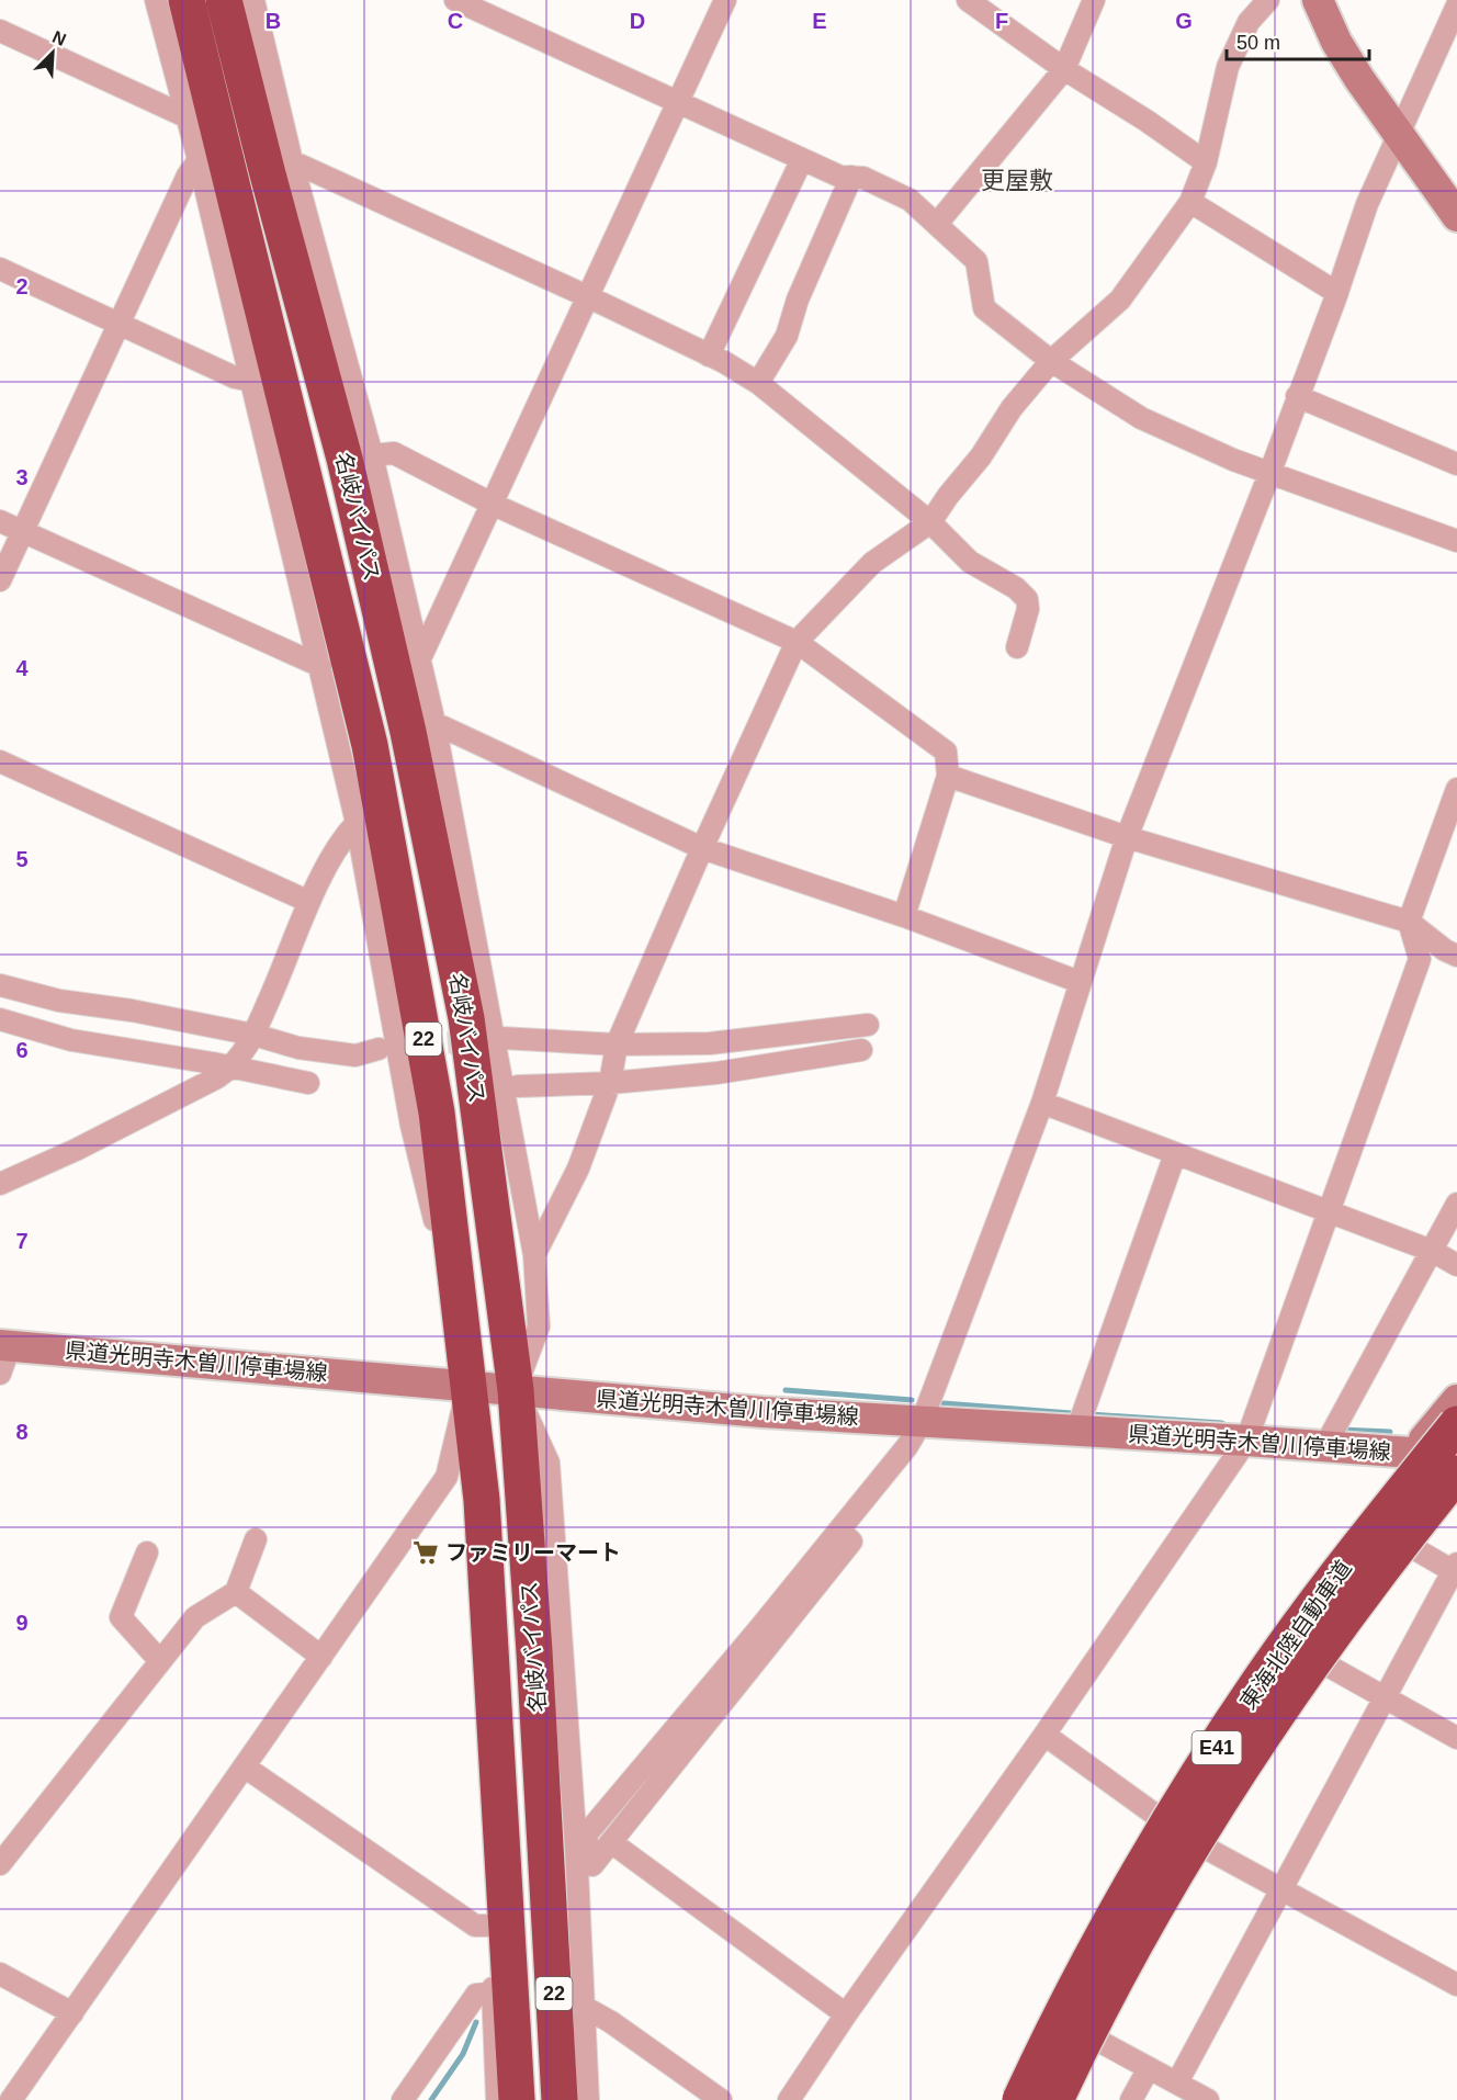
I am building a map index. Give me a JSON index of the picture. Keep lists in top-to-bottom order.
{
  "streets": {
    "highway": [
      "名岐バイパス",
      "22",
      "東海北陸自動車道",
      "E41"
    ],
    "main road": ["県道光明寺木曽川停車場線"]
  },
  "crossings": [
    ["名岐バイパス", "県道光明寺木曽川停車場線"]
  ],
  "districts": ["更屋敷"],
  "places": {
    "supermarket": ["ファミリーマート"]
  },
  "scale_bar": "50 m",
  "north": "top right",
  "grid": {
    "columns": [
      "B",
      "C",
      "D",
      "E",
      "F",
      "G"
    ],
    "rows": [
      "2",
      "3",
      "4",
      "5",
      "6",
      "7",
      "8",
      "9"
    ]
  }
}
